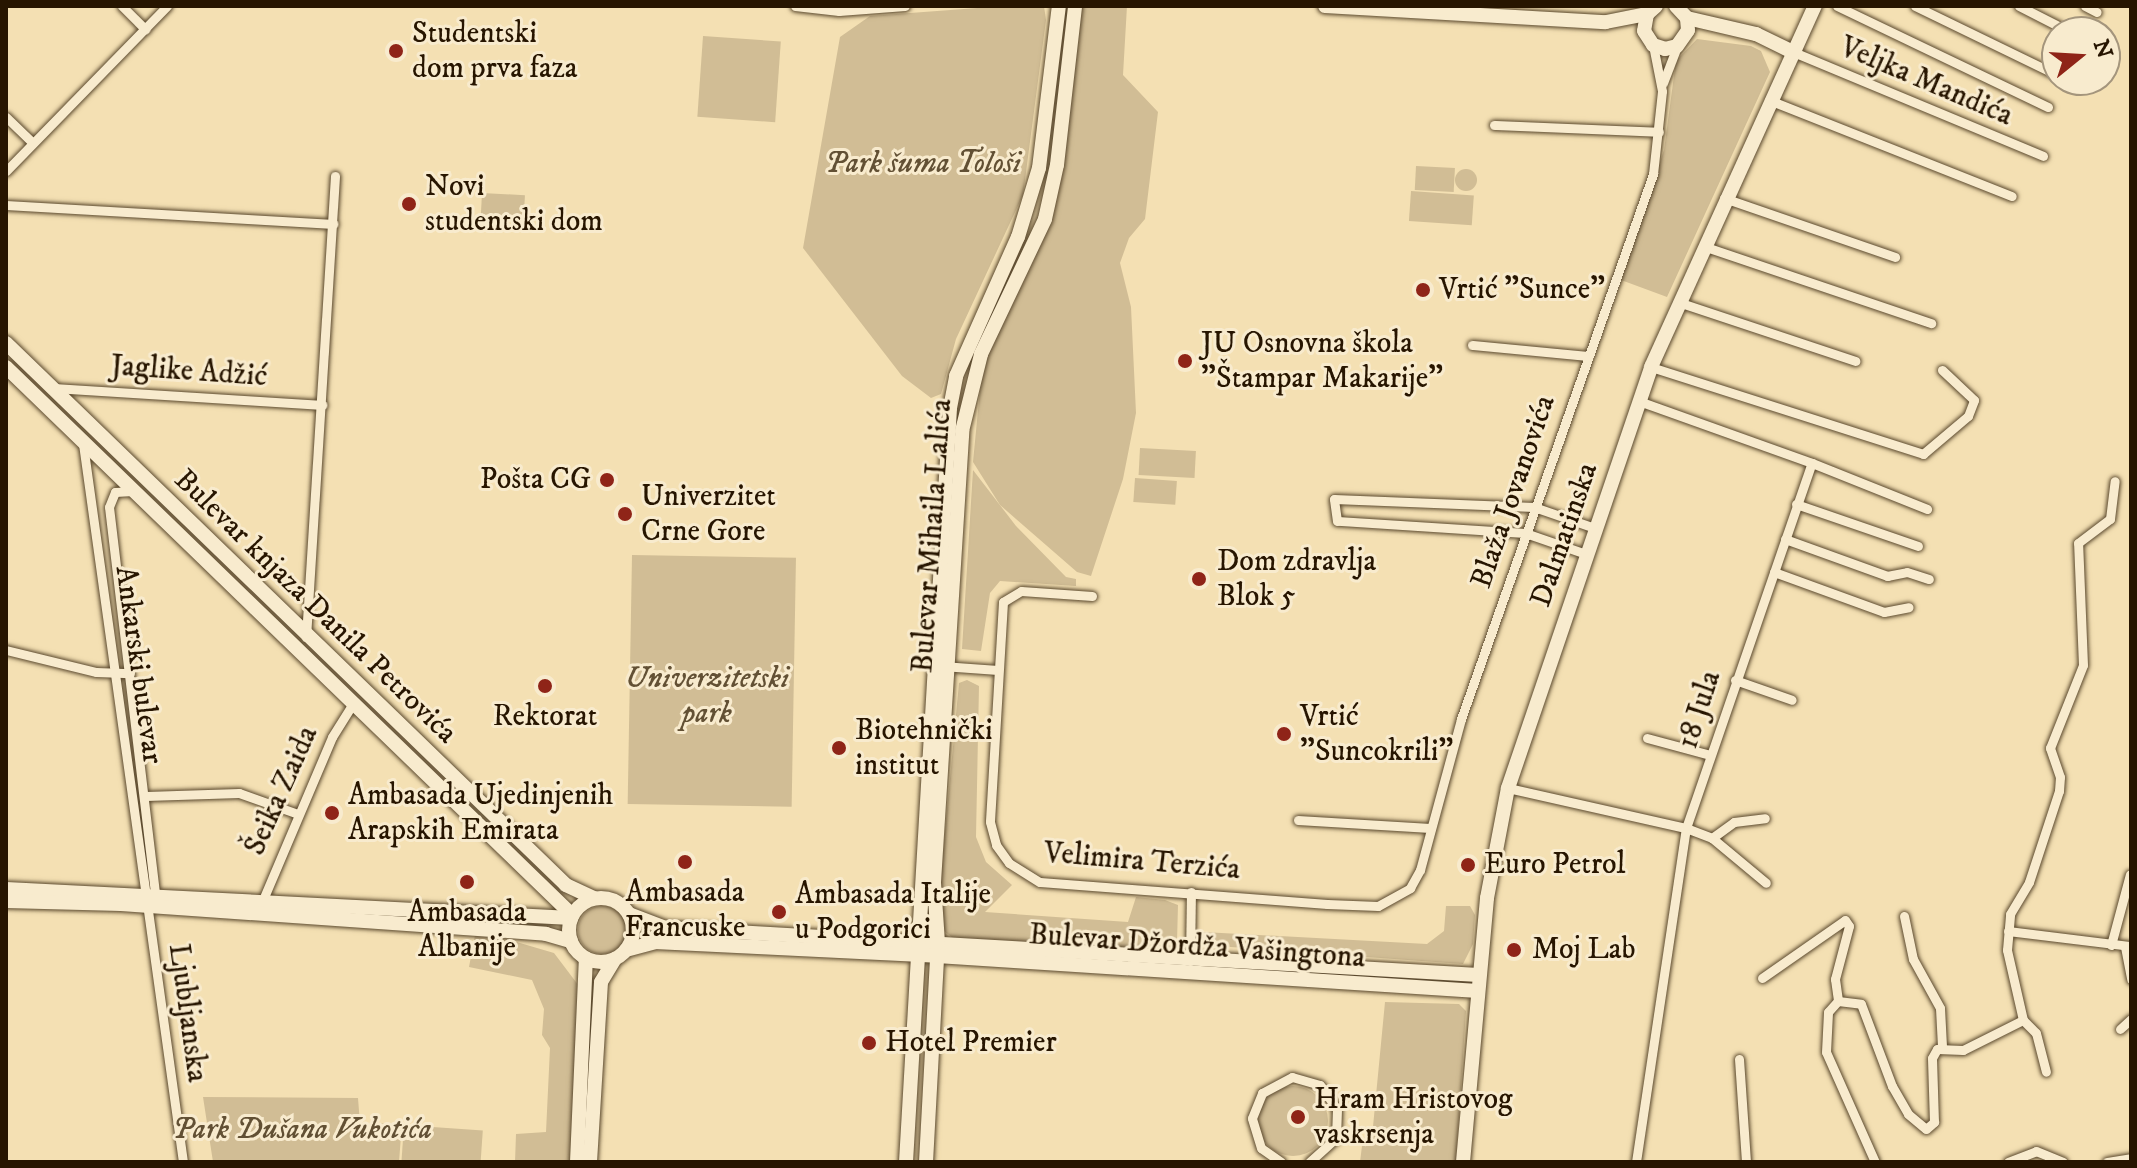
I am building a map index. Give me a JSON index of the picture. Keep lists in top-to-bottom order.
{
  "streets": {
    "main road": [
      "Dalmatinska",
      "Bulevar Mihaila Lalića",
      "Bulevar knjaza Danila Petrovića",
      "Bulevar Džordža Vašingtona"
    ],
    "street": [
      "Veljka Mandića",
      "Jaglike Adžić",
      "Blaža Jovanovića",
      "Ankarski bulevar",
      "18 Jula",
      "Šeika Zaida",
      "Velimira Terzića",
      "Ljubljanska"
    ]
  },
  "crossings": [
    ["Veljka Mandića", "Dalmatinska"],
    ["Jaglike Adžić", "Bulevar knjaza Danila Petrovića"],
    ["Blaža Jovanovića", "Velimira Terzića"],
    ["Dalmatinska", "Bulevar Džordža Vašingtona"],
    ["Bulevar Mihaila Lalića", "Bulevar Džordža Vašingtona"],
    ["Bulevar knjaza Danila Petrovića", "Ankarski bulevar"],
    ["Bulevar knjaza Danila Petrovića", "Šeika Zaida"],
    ["Bulevar knjaza Danila Petrovića", "Bulevar Džordža Vašingtona"],
    ["Ankarski bulevar", "Ljubljanska"]
  ],
  "parks": ["Park šuma Tološi", "Univerzitetski park", "Park Dušana Vukotića"],
  "places": [
    "Studentski dom prva faza",
    "Novi studentski dom",
    "Vrtić \"Sunce\"",
    "JU Osnovna škola \"Štampar Makarije\"",
    "Pošta CG",
    "Univerzitet Crne Gore",
    "Dom zdravlja Blok 5",
    "Rektorat",
    "Vrtić \"Suncokrili\"",
    "Biotehnički institut",
    "Ambasada Ujedinjenih Arapskih Emirata",
    "Ambasada Francuske",
    "Euro Petrol",
    "Ambasada Albanije",
    "Ambasada Italije u Podgorici",
    "Moj Lab",
    "Hotel Premier",
    "Hram Hristovog vaskrsenja"
  ],
  "north": "right"
}
